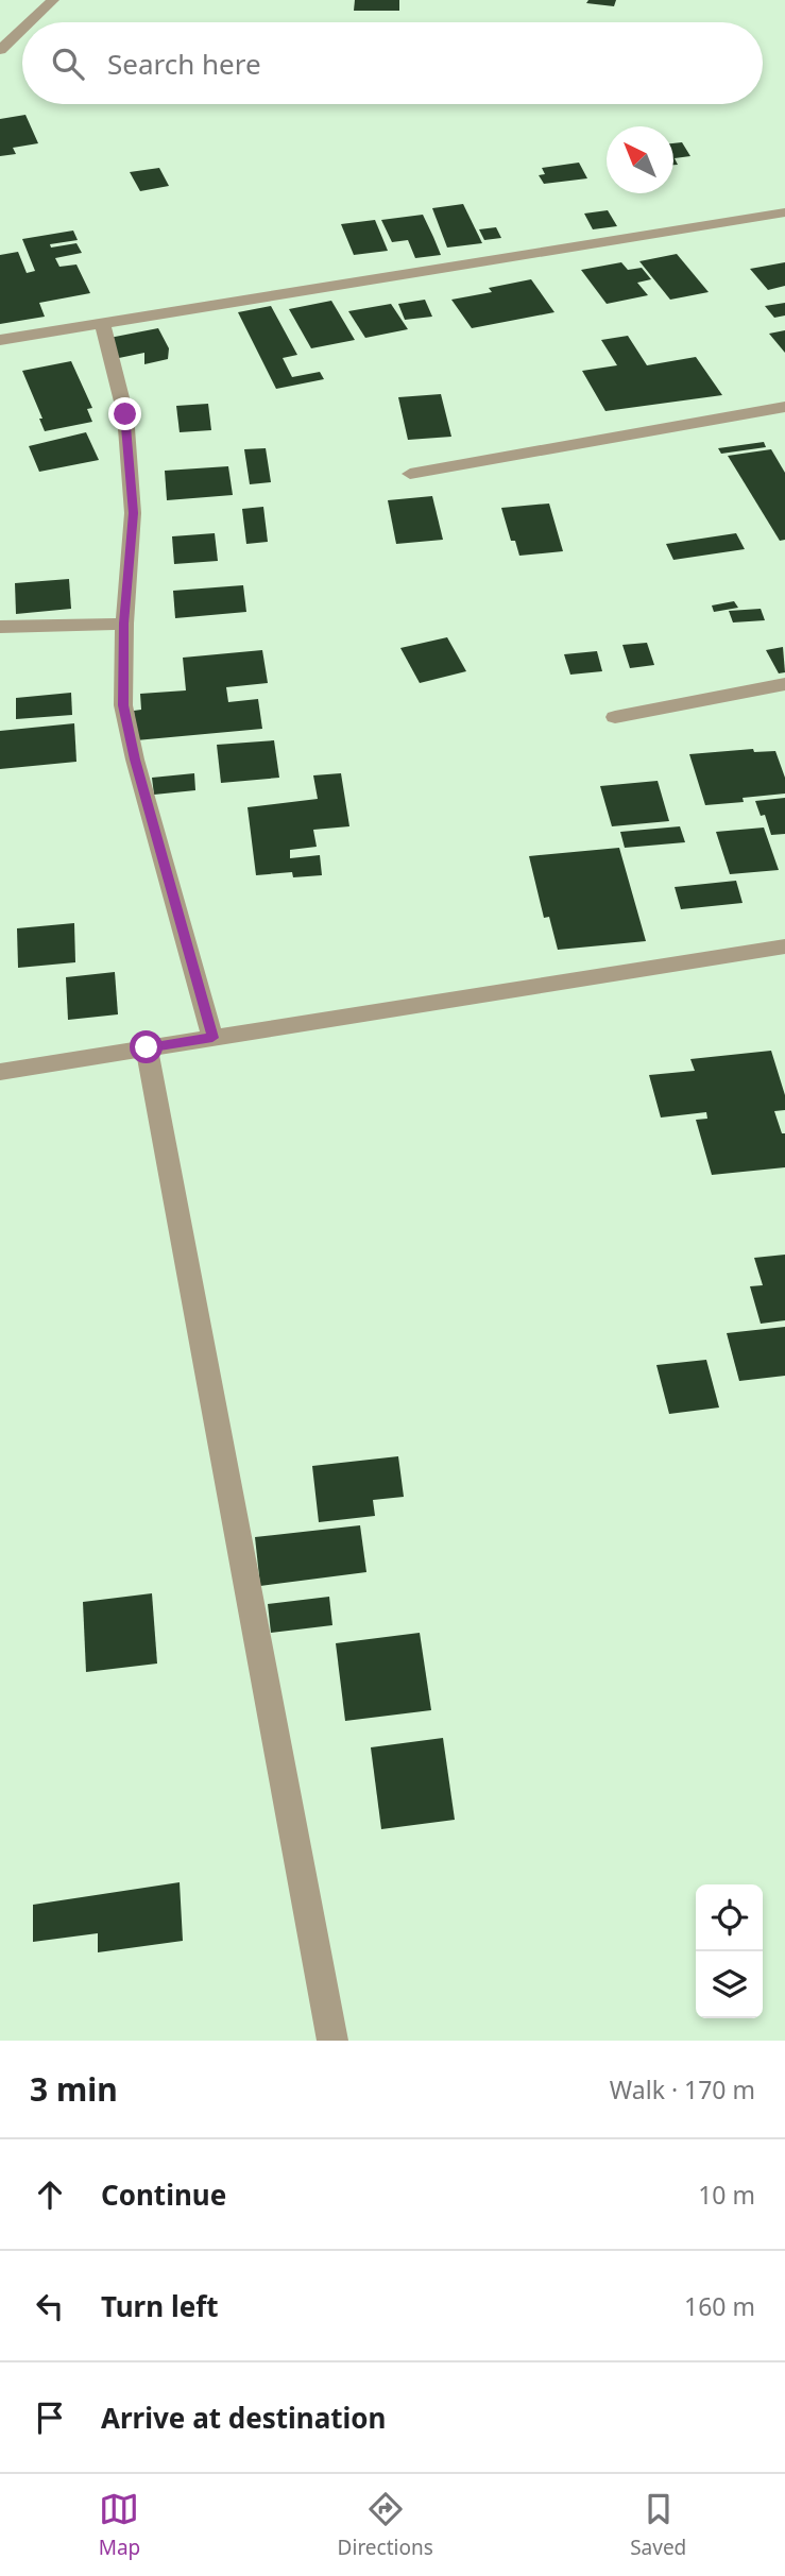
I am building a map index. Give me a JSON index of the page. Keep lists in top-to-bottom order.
{
  "north": "top left",
  "page": {
    "search": "Search here",
    "heading": ["3 min", "Walk · 170 m"],
    "list": [
      ["Continue", "10 m"],
      ["Turn left", "160 m"],
      "Arrive at destination"
    ],
    "nav": ["Map", "Directions", "Saved"]
  }
}
